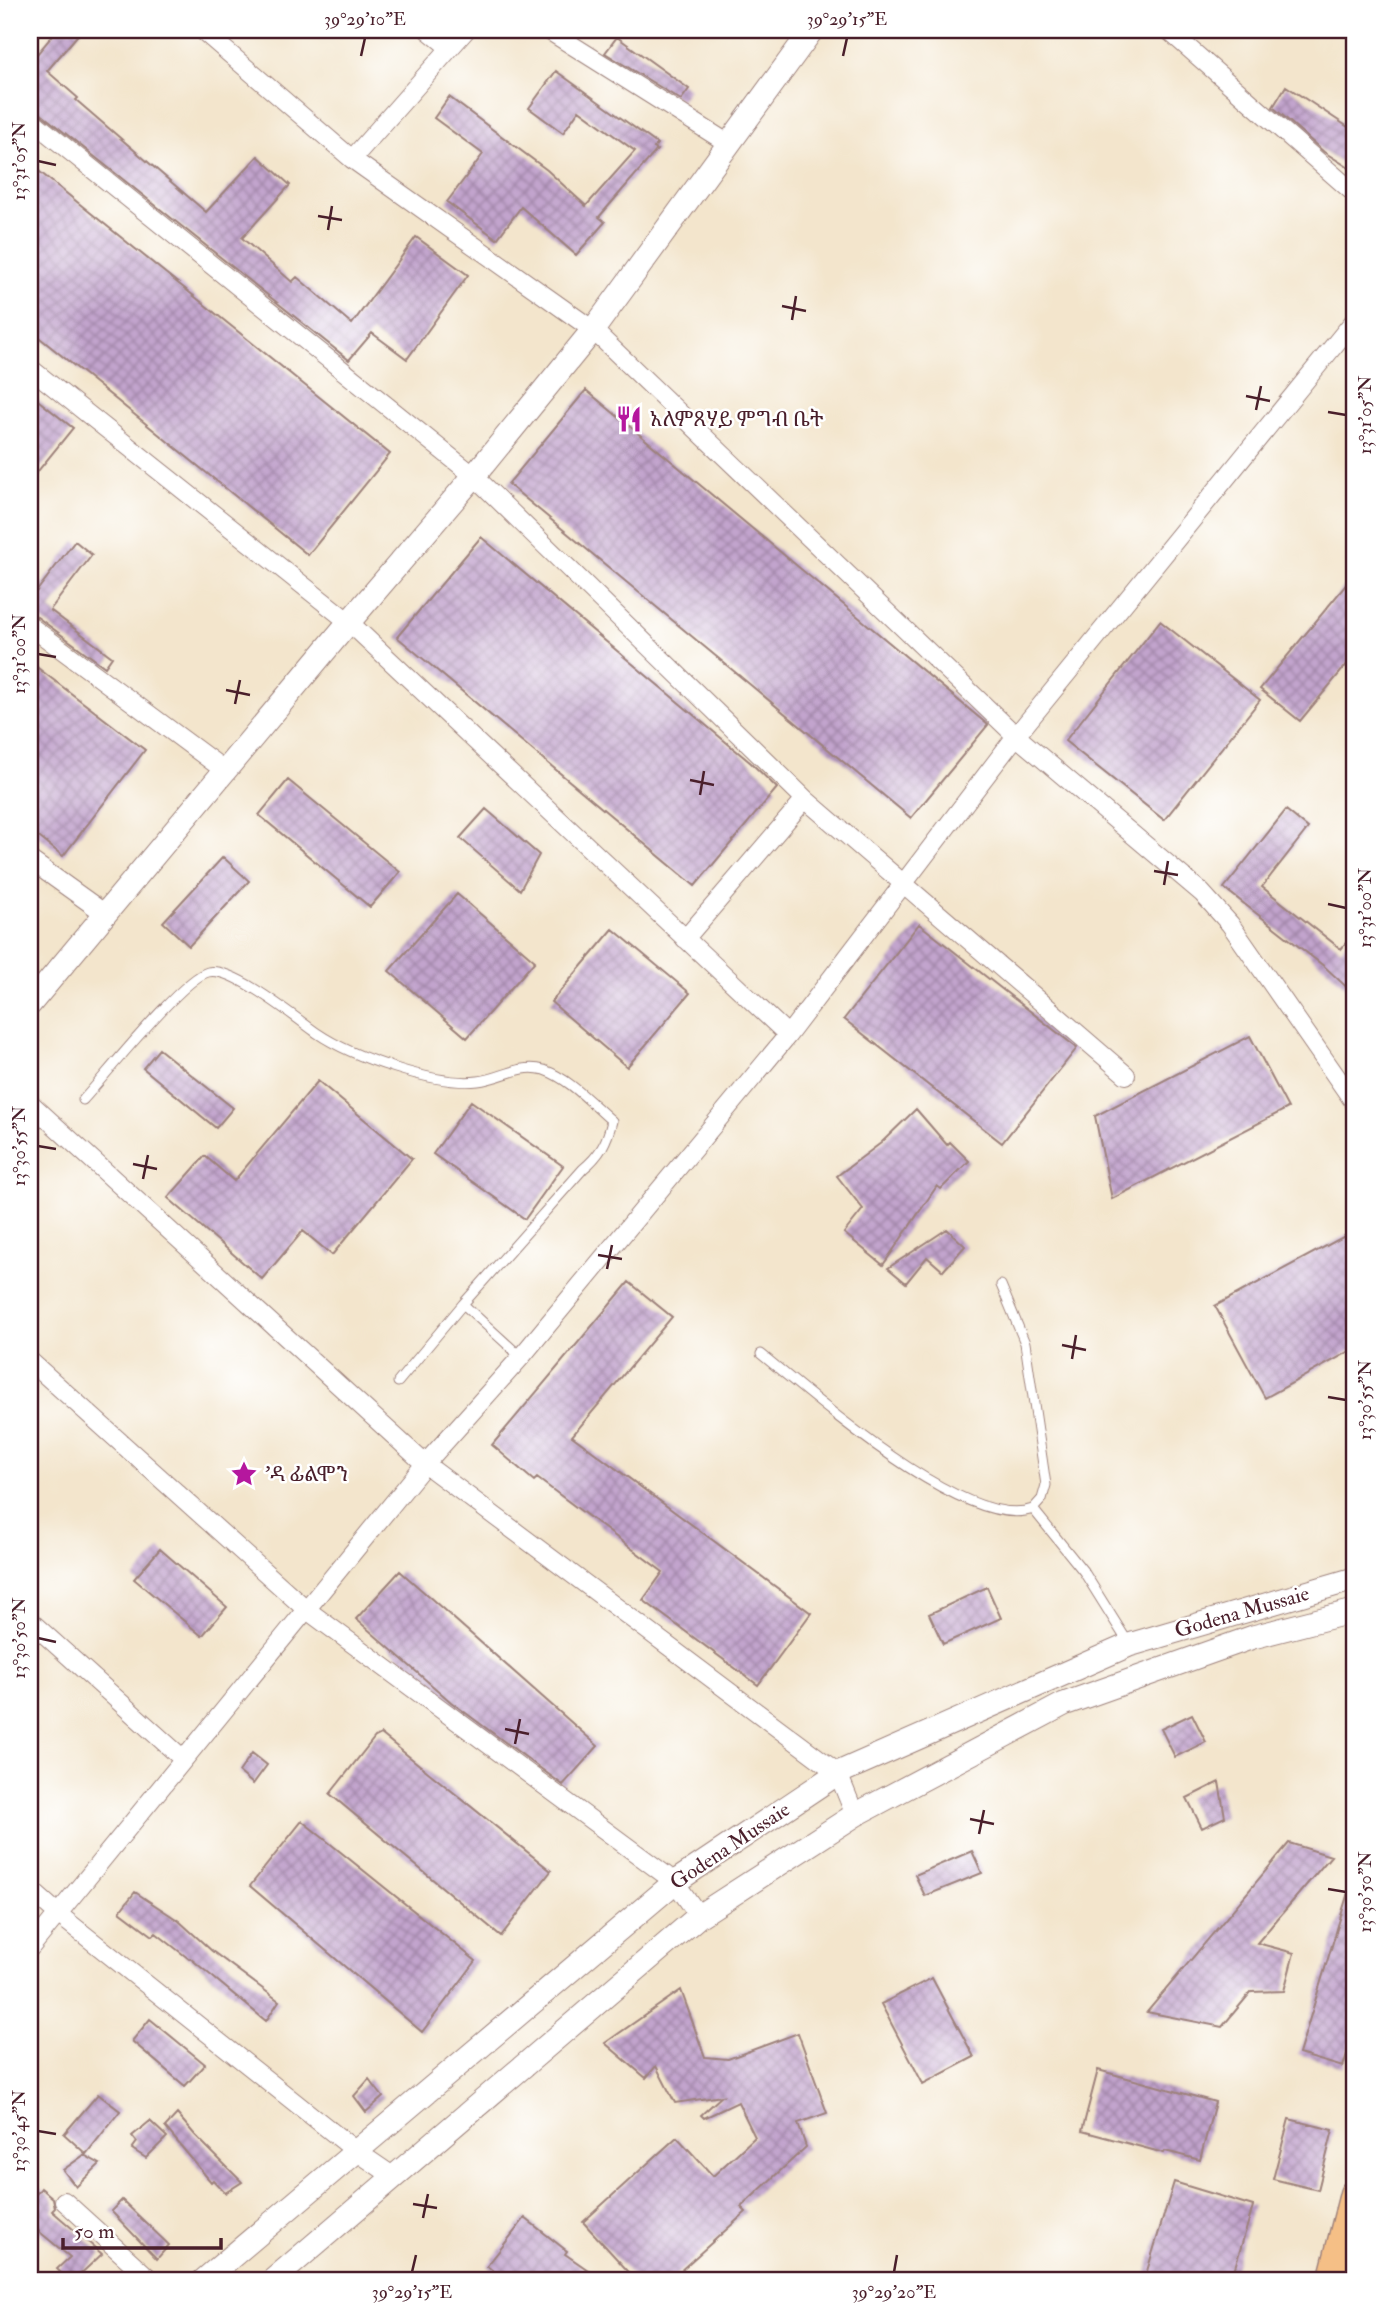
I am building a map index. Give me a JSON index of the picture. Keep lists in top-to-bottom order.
{
  "streets": {
    "street": ["Godena Mussaie"]
  },
  "places": {
    "restaurant": ["አለምጸሃይ ምግብ ቤት"],
    "place": ["'ዳ ፊልሞን"]
  },
  "scale_bar": "50 m",
  "coordinates": [
    "39°29'10\"E",
    "39°29'15\"E",
    "13°31'05\"N",
    "13°31'00\"N",
    "13°30'55\"N",
    "13°30'50\"N",
    "13°30'45\"N",
    "39°29'20\"E"
  ]
}
